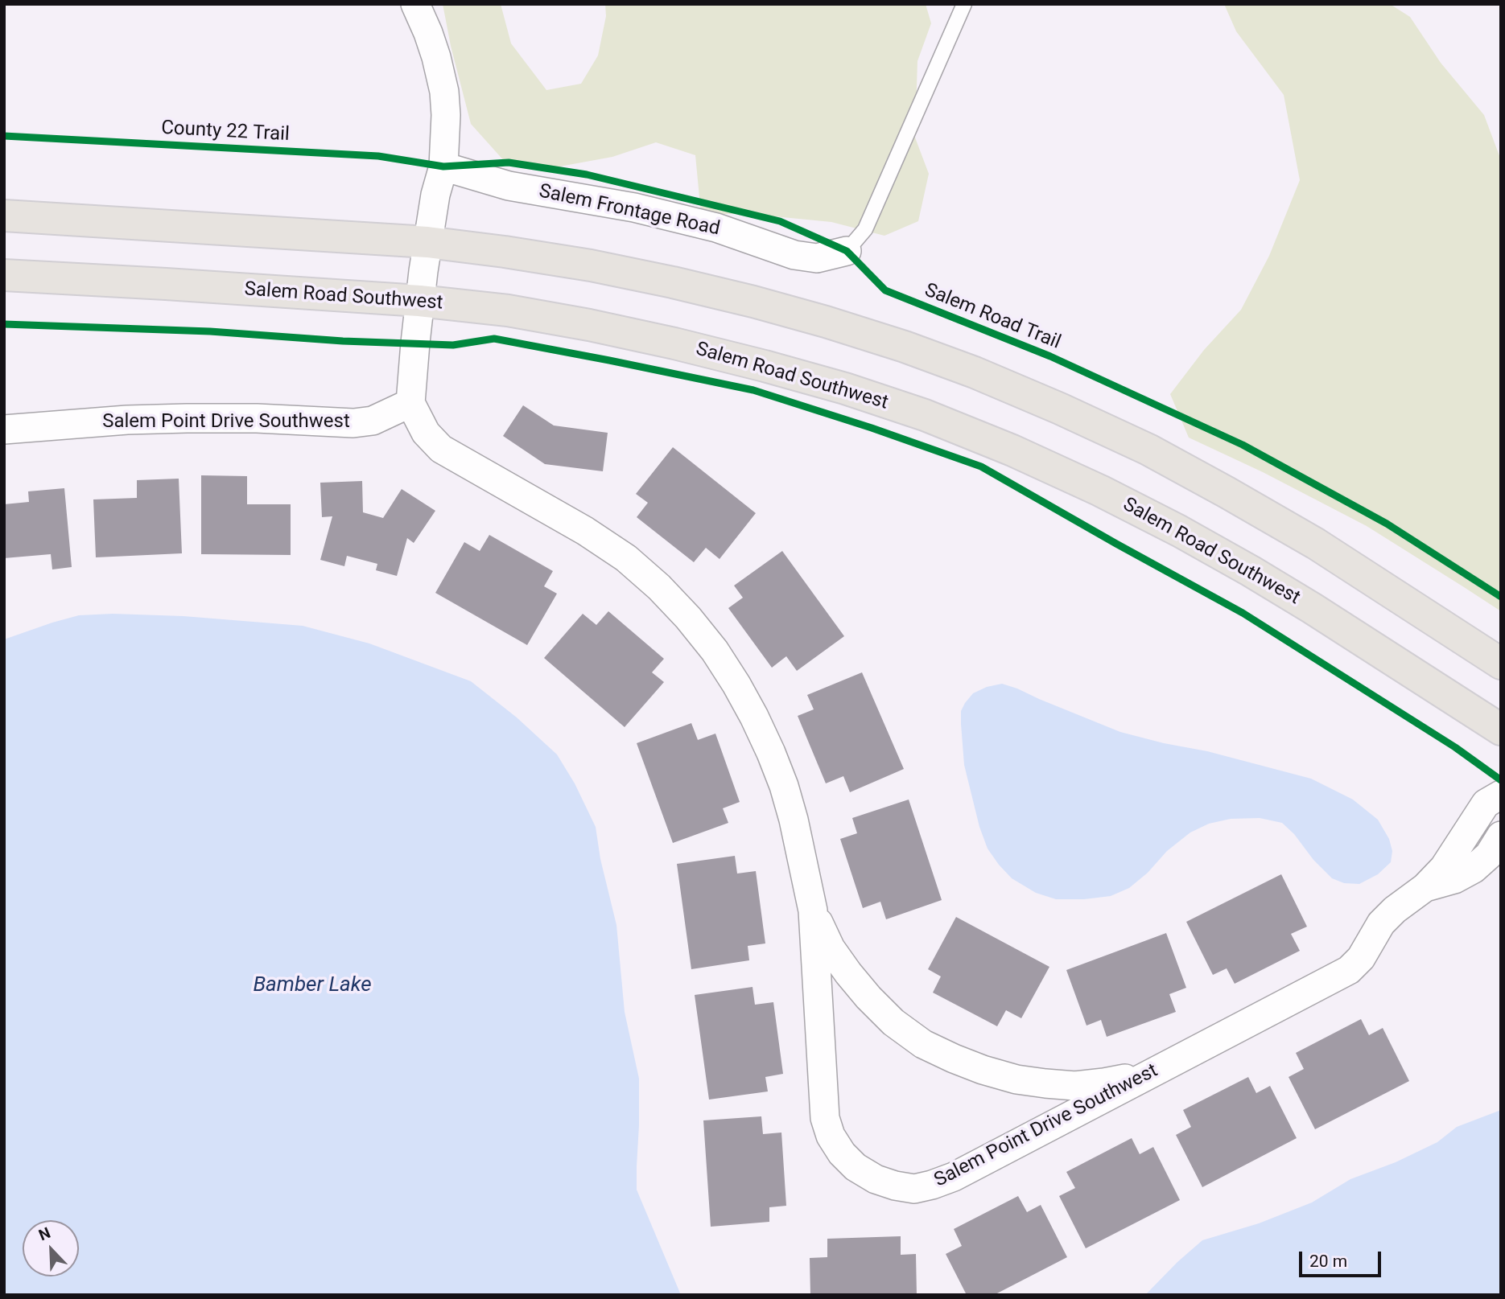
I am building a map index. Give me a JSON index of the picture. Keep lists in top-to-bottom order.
{
  "streets": {
    "main road": ["Salem Road Southwest"],
    "street": ["Salem Frontage Road", "Salem Point Drive Southwest"],
    "cycle path": ["County 22 Trail"]
  },
  "water": ["Bamber Lake"],
  "scale_bar": "20 m",
  "north": "top left"
}
